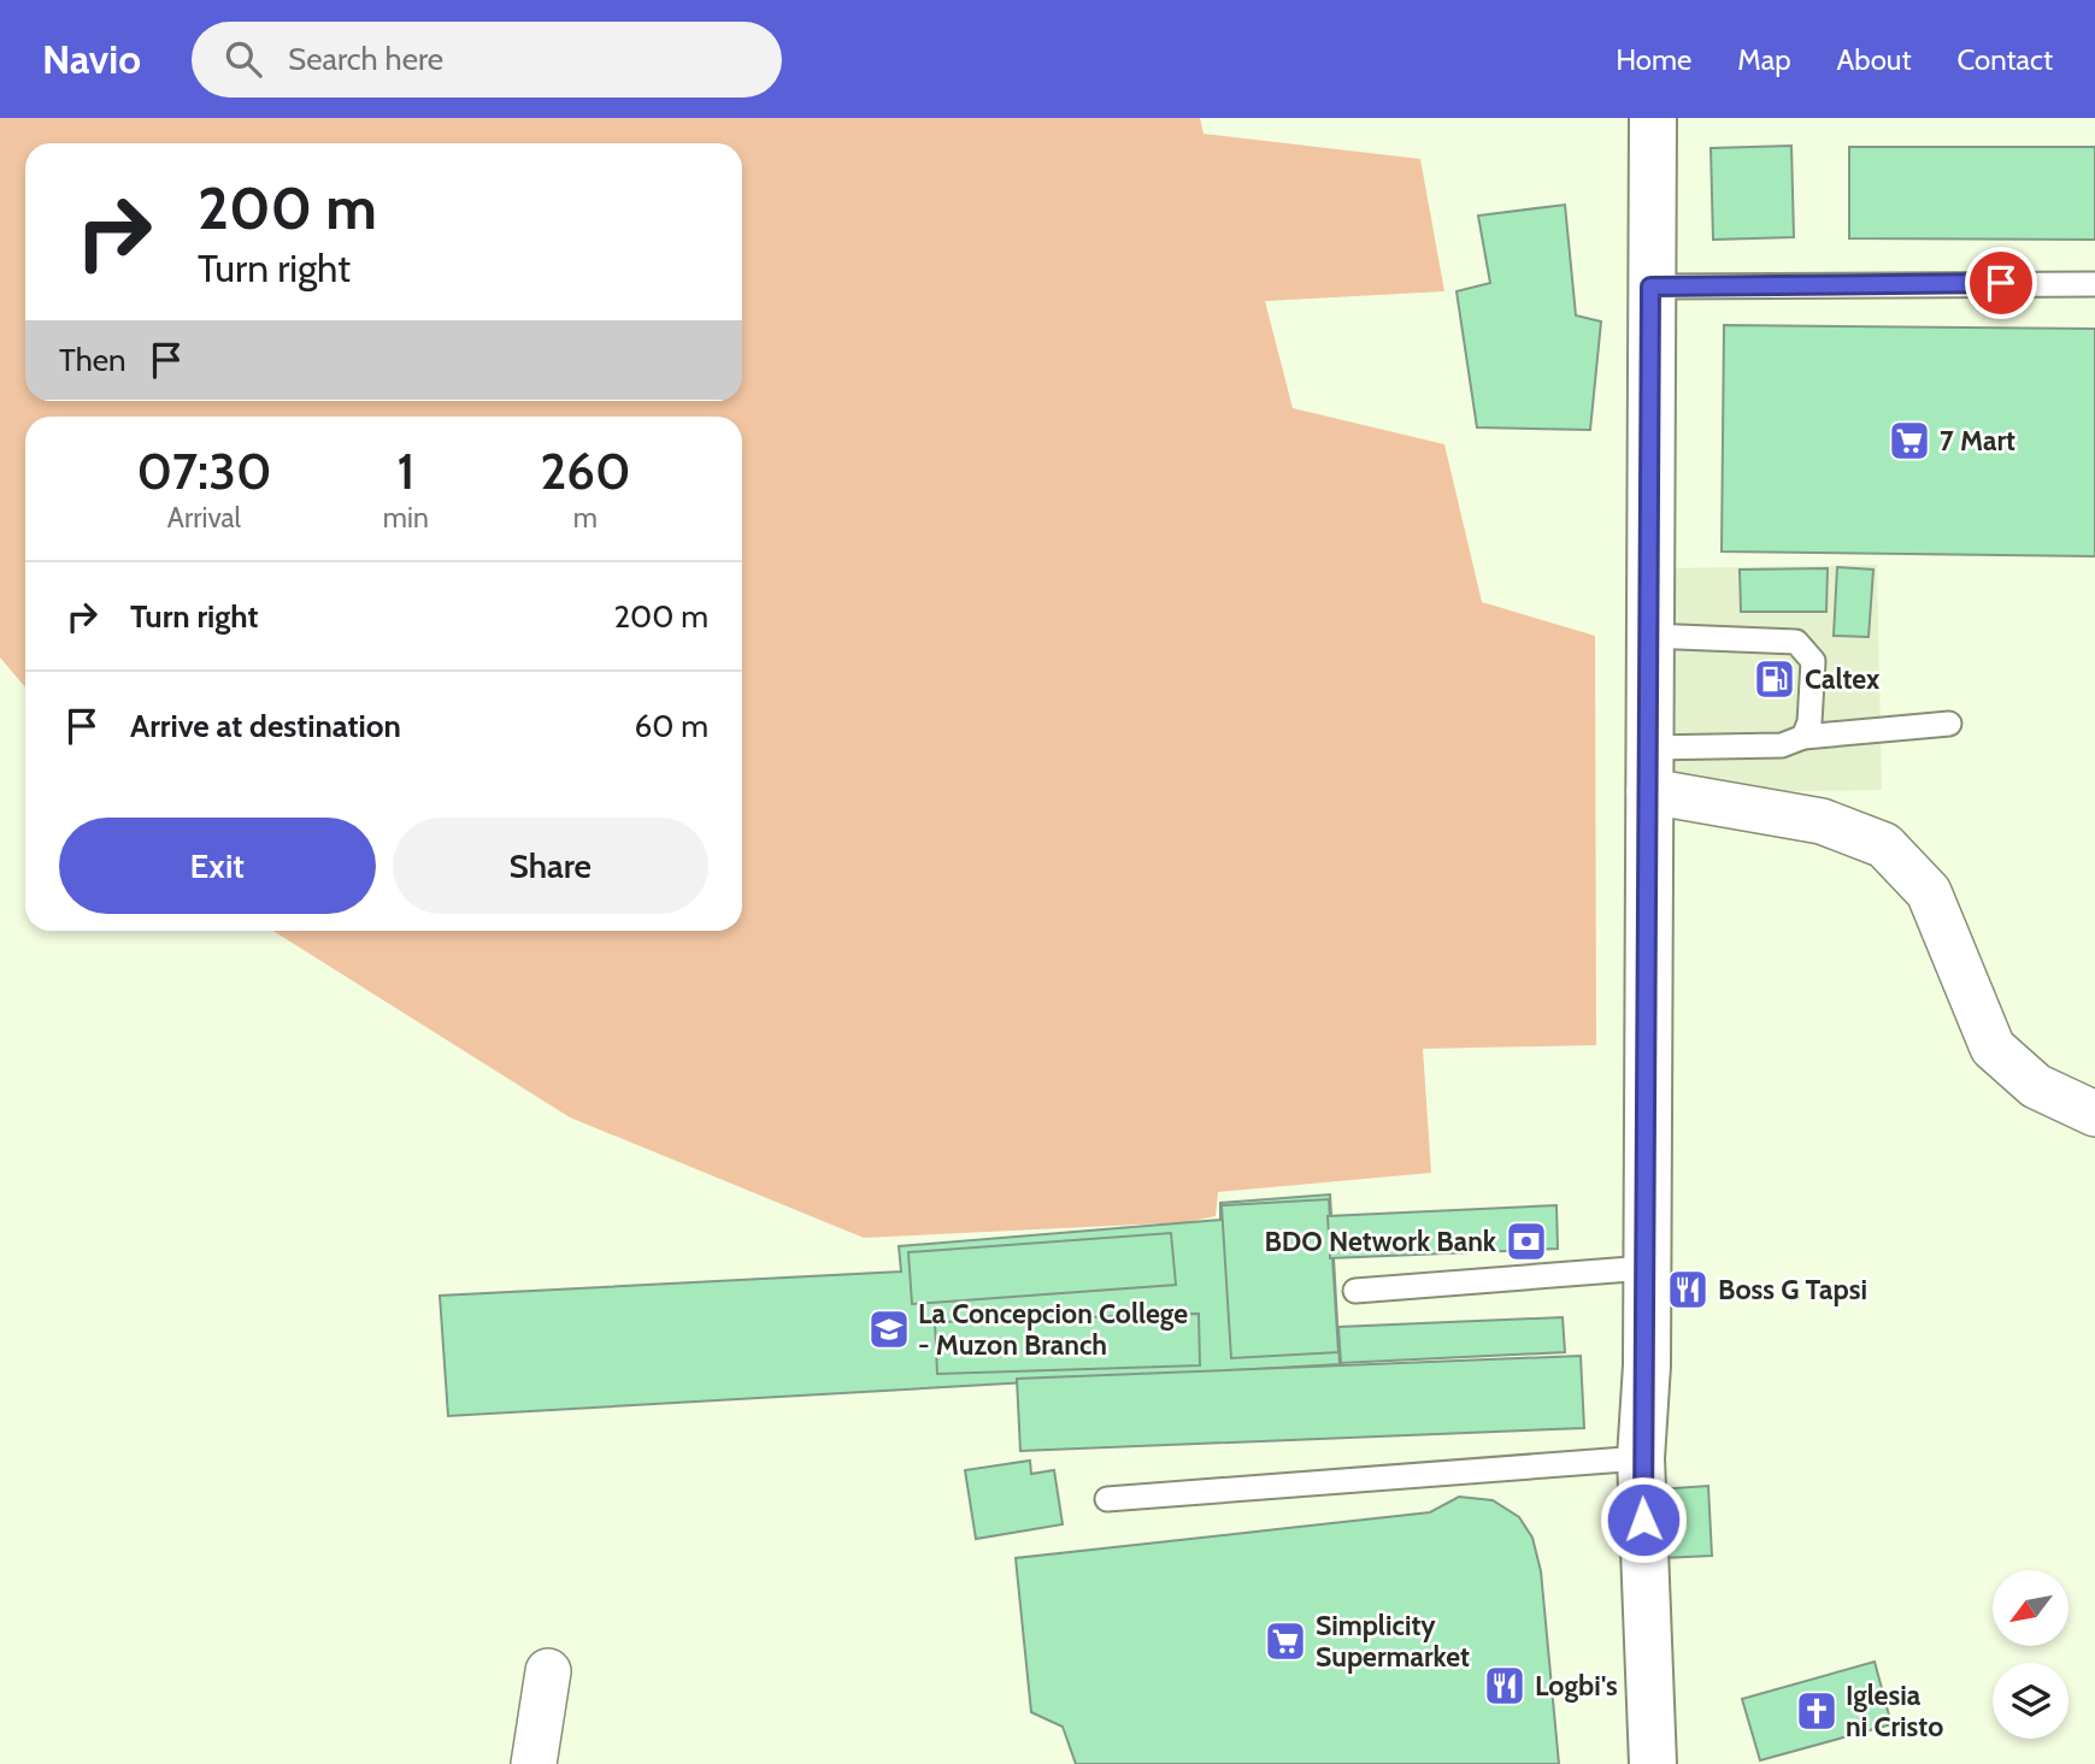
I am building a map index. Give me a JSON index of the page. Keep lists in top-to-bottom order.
{
  "places": {
    "supermarket": ["7 Mart", "Simplicity Supermarket"],
    "fuel station": ["Caltex"],
    "bank": ["BDO Network Bank"],
    "restaurant": ["Boss G Tapsi", "Logbi's"],
    "school or university": ["La Concepcion College - Muzon Branch"],
    "church": ["Iglesia ni Cristo"]
  },
  "north": "bottom left",
  "page": {
    "header": "Navio",
    "search": "Search here",
    "nav": [
      "Home",
      "Map",
      "About",
      "Contact"
    ],
    "turn": ["200 m", "Turn right"],
    "then": "Then",
    "eta": [
      "07:30",
      "Arrival",
      "1",
      "min",
      "260",
      "m"
    ],
    "list": [
      {
        "name": "Turn right",
        "value": "200 m"
      },
      {
        "name": "Arrive at destination",
        "value": "60 m"
      }
    ],
    "buttons": ["Exit", "Share"]
  }
}
